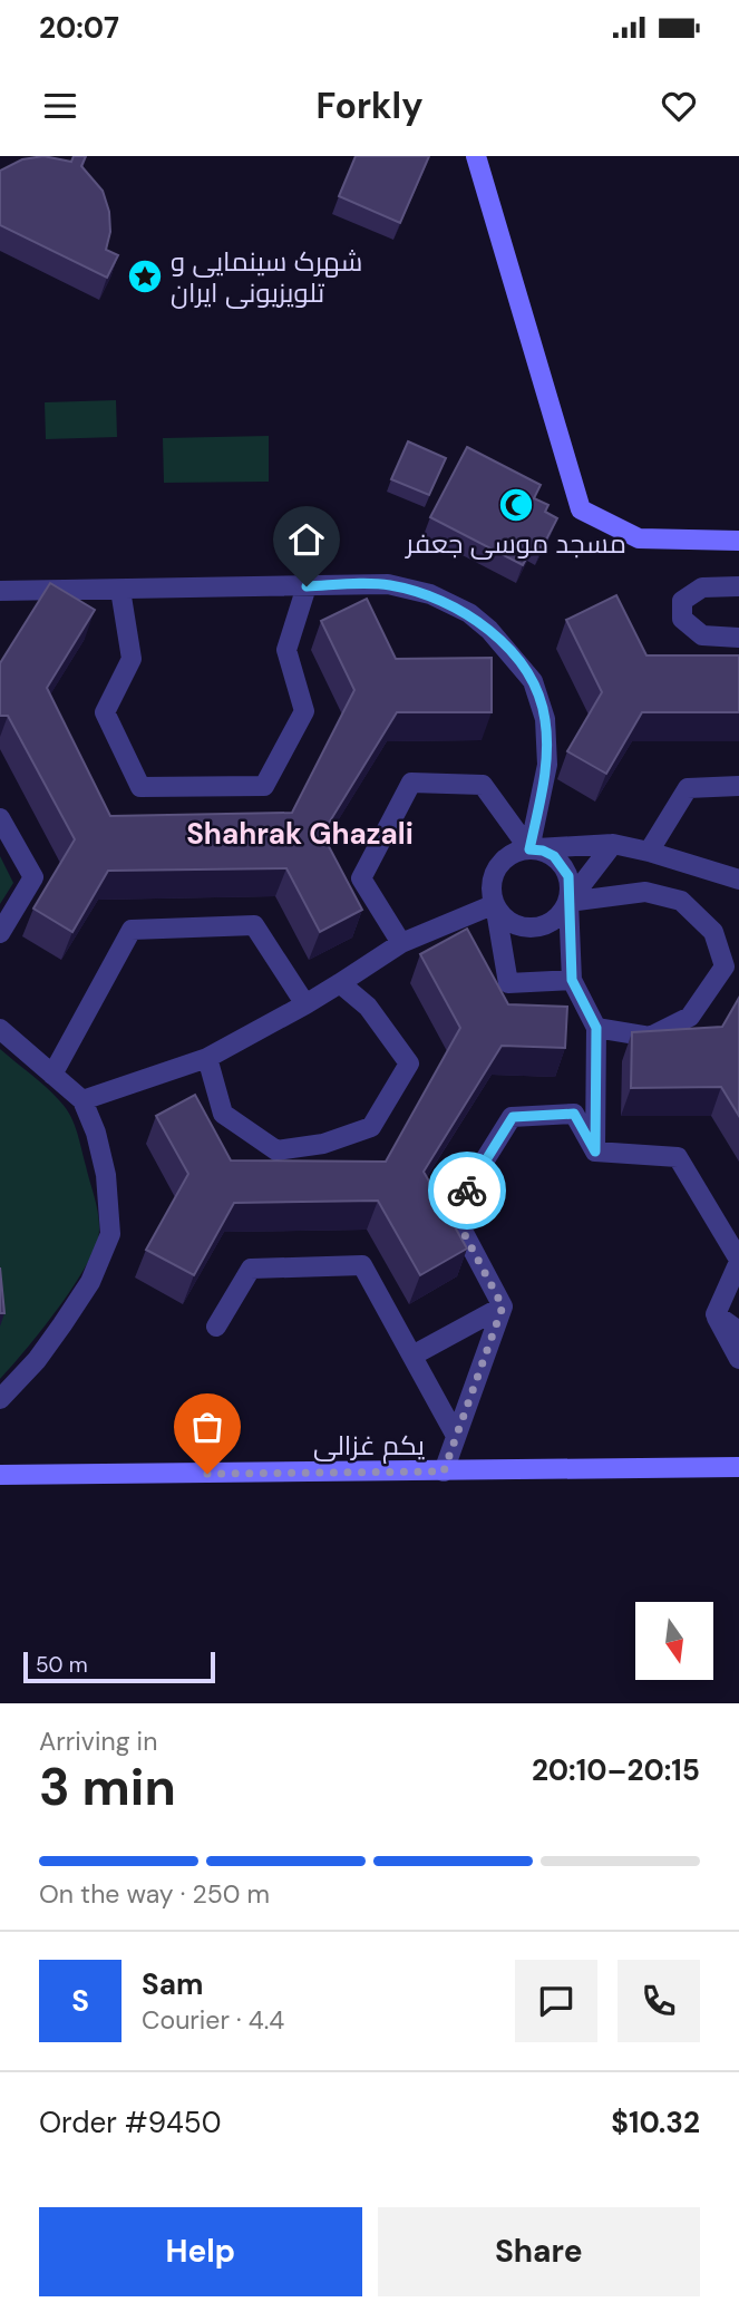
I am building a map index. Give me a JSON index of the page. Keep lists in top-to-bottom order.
{
  "streets": {
    "street": ["یکم غزالی"]
  },
  "districts": ["Shahrak Ghazali"],
  "places": {
    "place": ["شهرک سینمایی و تلویزیونی ایران"],
    "mosque": ["مسجد موسی جعفر"]
  },
  "scale_bar": "50 m",
  "north": "bottom",
  "page": {
    "status": "20:07",
    "header": "Forkly",
    "scale": "50 m",
    "heading": ["3 min", "Arriving in", "20:10–20:15"],
    "panel": [
      "Sam",
      "Courier · 4.4",
      "Order #9450",
      "$10.32"
    ],
    "bar": "On the way · 250 m",
    "round": "S",
    "buttons": ["Help", "Share"]
  }
}
